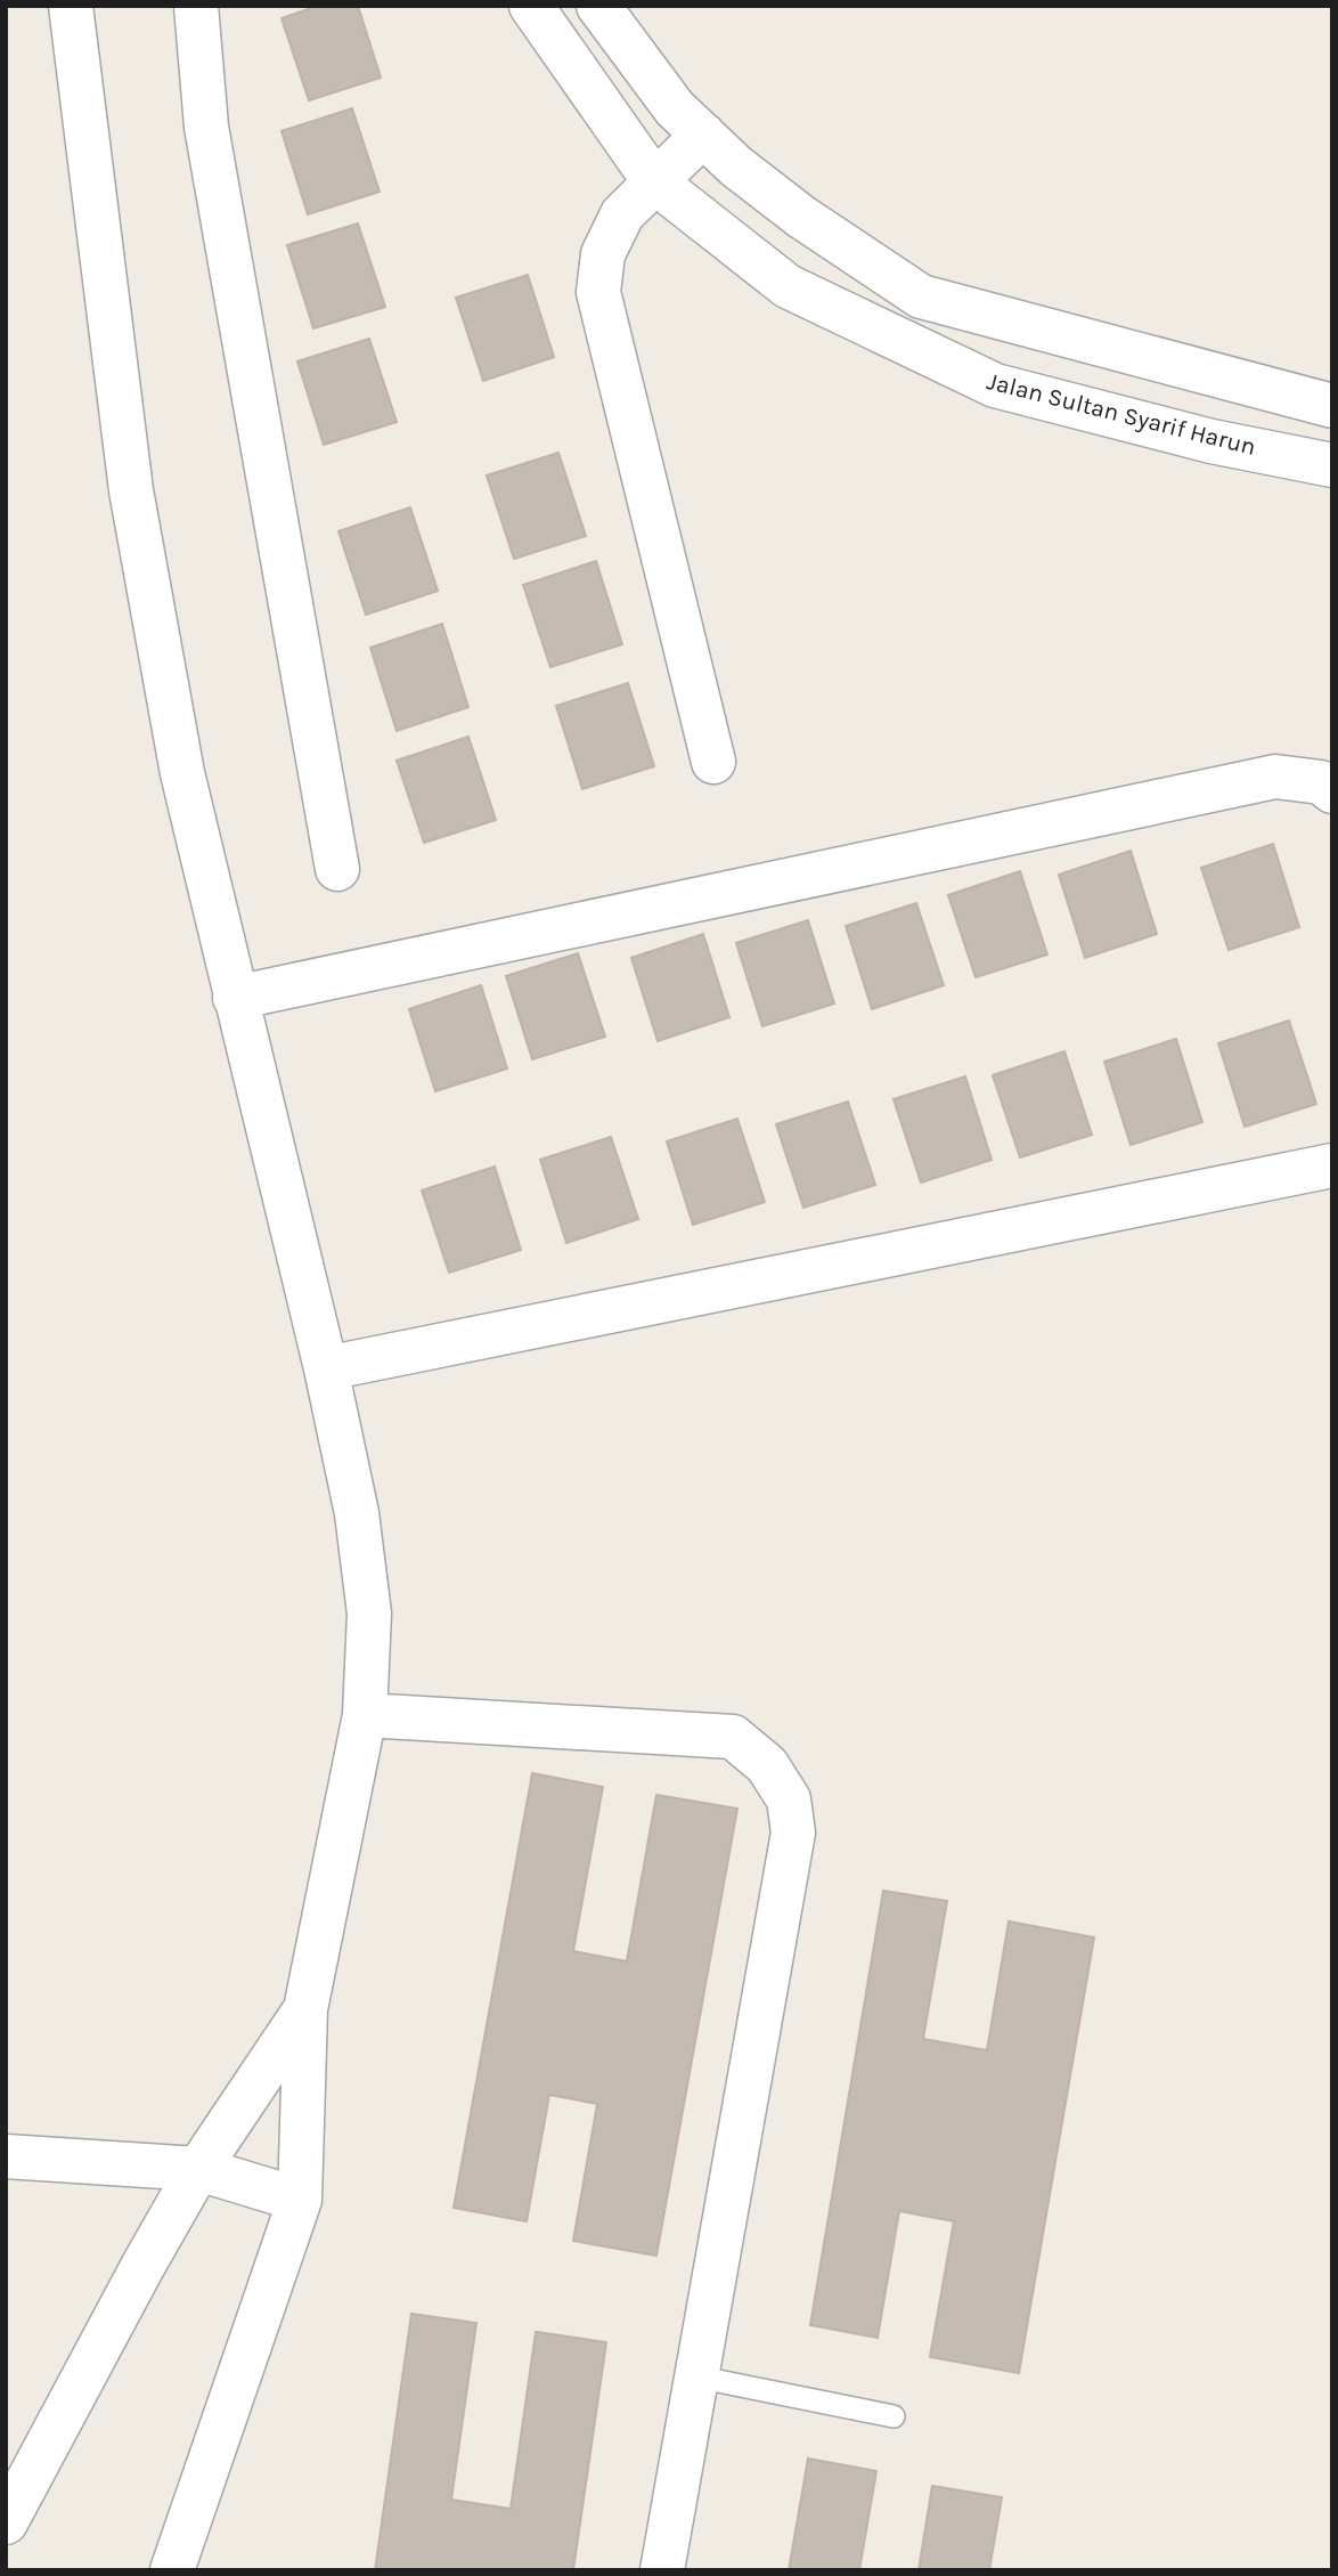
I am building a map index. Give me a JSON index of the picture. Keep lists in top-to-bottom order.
{
  "streets": {
    "street": ["Jalan Sultan Syarif Harun"]
  }
}
